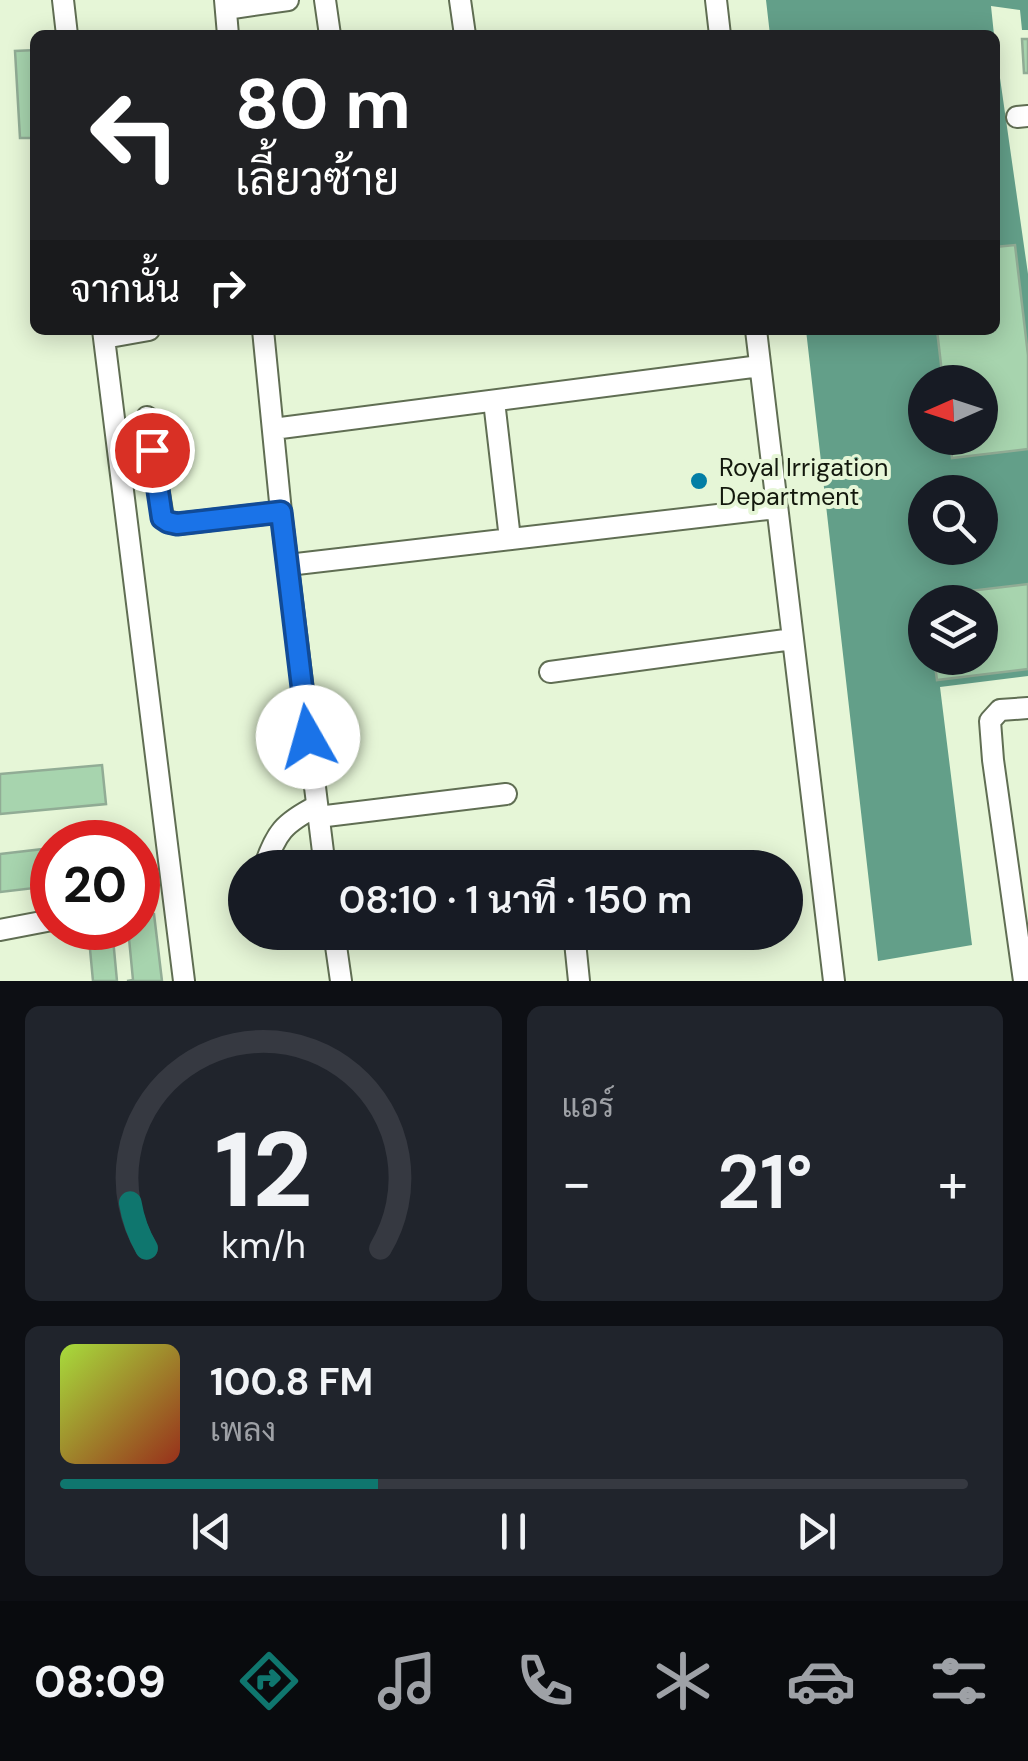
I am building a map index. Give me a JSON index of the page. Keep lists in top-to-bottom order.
{
  "places": ["Royal Irrigation Department"],
  "north": "left",
  "page": {
    "turn": ["80 m", "เลี้ยวซ้าย"],
    "then": "จากนั้น",
    "limit": "20",
    "trip": "08:10 · 1 นาที · 150 m",
    "tile": "แอร์",
    "heat": ["−", "21°", "+"],
    "song": ["100.8 FM", "เพลง"],
    "tabs": "08:09",
    "gauge": ["12", "km/h"]
  }
}
